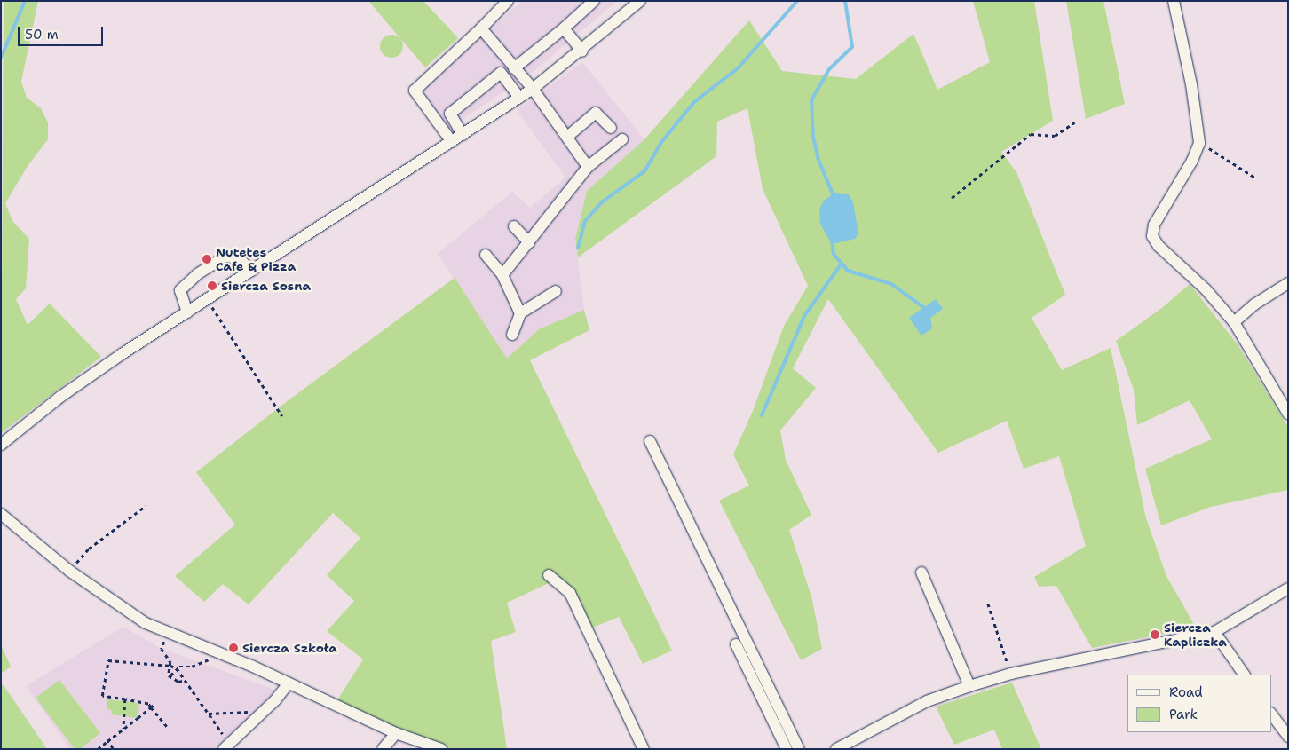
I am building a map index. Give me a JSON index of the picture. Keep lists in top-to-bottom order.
{
  "places": [
    "Nutetes Cafe & Pizza",
    "Siercza Sosna",
    "Siercza Kapliczka",
    "Siercza Szkoła"
  ],
  "legend": ["Road", "Park"],
  "scale_bar": "50 m"
}
